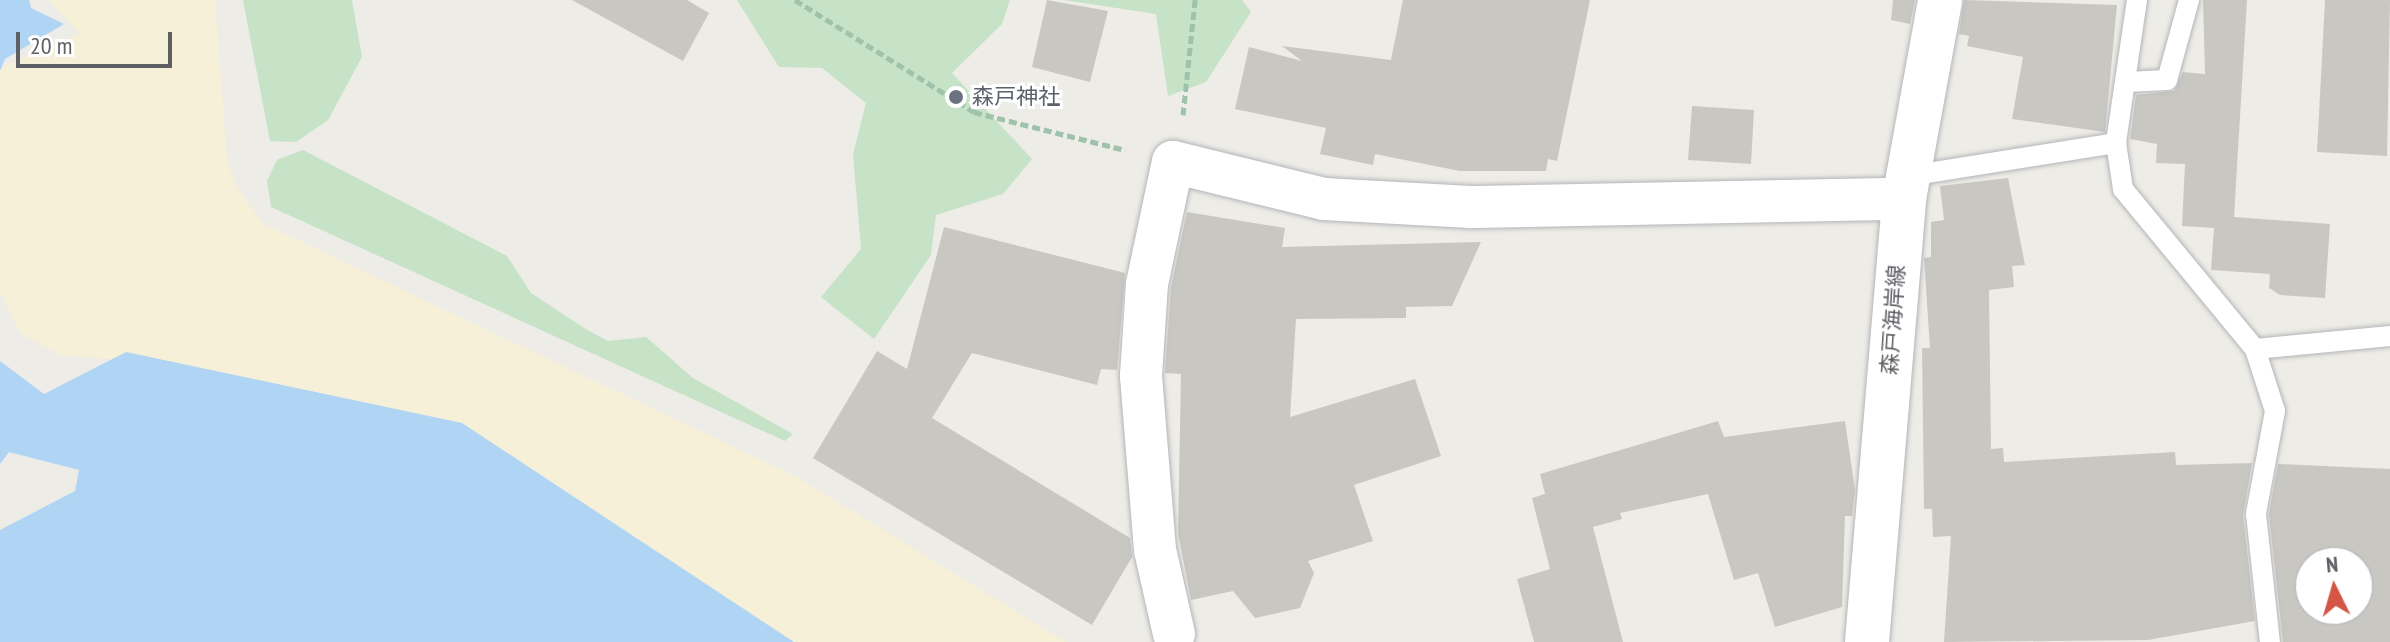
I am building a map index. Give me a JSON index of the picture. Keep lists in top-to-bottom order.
{
  "streets": {
    "main road": ["森戸海岸線"]
  },
  "places": ["森戸神社"],
  "scale_bar": "20 m",
  "north": "top"
}
